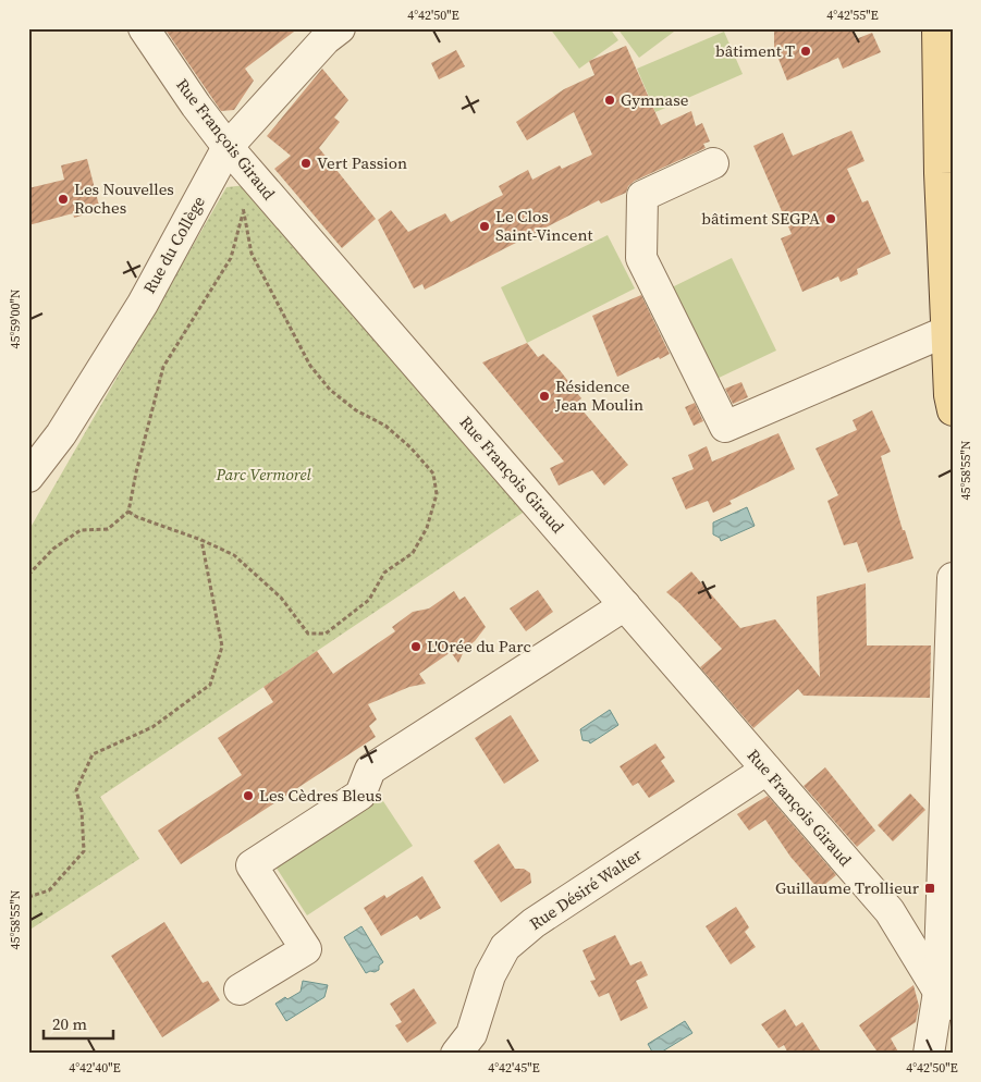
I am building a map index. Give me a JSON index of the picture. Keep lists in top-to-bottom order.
{
  "streets": {
    "street": ["Rue François Giraud", "Rue du Collège", "Rue Désiré Walter"]
  },
  "crossings": [
    ["Rue François Giraud", "Rue du Collège"],
    ["Rue François Giraud", "Rue Désiré Walter"]
  ],
  "parks": ["Parc Vermorel"],
  "places": {
    "other": [
      "bâtiment T",
      "Gymnase",
      "Vert Passion",
      "Les Nouvelles Roches",
      "bâtiment SEGPA",
      "Le Clos Saint-Vincent",
      "Résidence Jean Moulin",
      "L'Orée du Parc",
      "Les Cèdres Bleus"
    ],
    "transit": ["Guillaume Trollieur"]
  },
  "scale_bar": "20 m",
  "coordinates": [
    "4°42'50\"E",
    "4°42'55\"E",
    "45°59'00\"N",
    "45°58'55\"N",
    "4°42'40\"E",
    "4°42'45\"E"
  ]
}
